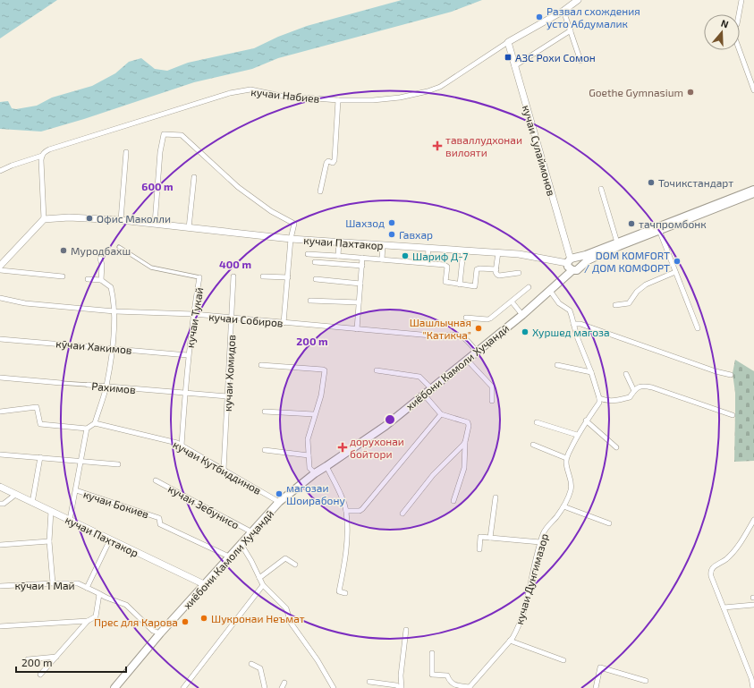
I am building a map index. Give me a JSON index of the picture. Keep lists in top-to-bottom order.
{
  "streets": {
    "main road": [
      "кучаи Набиев",
      "кучаи Сулаймонов",
      "кучаи Пахтакор",
      "хиёбони Камоли Хуҷандӣ"
    ],
    "street": [
      "кучаи Тукай",
      "кучаи Собиров",
      "кӯчаи Хакимов",
      "кучаи Хомидов",
      "Рахимов",
      "кучаи Кутбиддинов",
      "кучаи Бокиев",
      "кучаи Зебунисо",
      "кучаи Дунгимазор",
      "кӯчаи 1 Май"
    ]
  },
  "crossings": [
    ["кучаи Набиев", "кучаи Сулаймонов"],
    ["кучаи Сулаймонов", "кучаи Пахтакор"],
    ["кучаи Сулаймонов", "хиёбони Камоли Хуҷандӣ"],
    ["кучаи Пахтакор", "хиёбони Камоли Хуҷандӣ"],
    ["кучаи Тукай", "кучаи Собиров"],
    ["кучаи Тукай", "кӯчаи Хакимов"],
    ["кучаи Тукай", "Рахимов"],
    ["кучаи Тукай", "кучаи Кутбиддинов"],
    ["кучаи Собиров", "хиёбони Камоли Хуҷандӣ"],
    ["кучаи Собиров", "кучаи Хомидов"],
    ["хиёбони Камоли Хуҷандӣ", "кучаи Кутбиддинов"],
    ["хиёбони Камоли Хуҷандӣ", "кучаи Бокиев"],
    ["хиёбони Камоли Хуҷандӣ", "кучаи Зебунисо"],
    ["хиёбони Камоли Хуҷандӣ", "кӯчаи 1 Май"],
    ["кучаи Хомидов", "Рахимов"],
    ["кучаи Хомидов", "кучаи Кутбиддинов"]
  ],
  "places": {
    "other": [
      "Развал схождения усто Абдумалик",
      "Goethe Gymnasium",
      "Точикстандарт",
      "Офис Маколли",
      "Шахзод",
      "тачпромбонк",
      "Гавхар",
      "Муродбахш",
      "Шариф Д-7",
      "DOM KOMFORT / ДОМ КОМФОРТ",
      "Шашлычная \"Катикча\"",
      "Хуршед магоза",
      "магозаи Шоирабону",
      "Шукронаи Неъмат",
      "Прес для Карова"
    ],
    "transit": ["АЗС Рохи Сомон"],
    "health": ["таваллудхонаи вилояти", "дорухонаи бойтори"]
  },
  "scale_bar": "200 m",
  "north": "top",
  "rings": ["600 m", "400 m", "200 m"]
}
